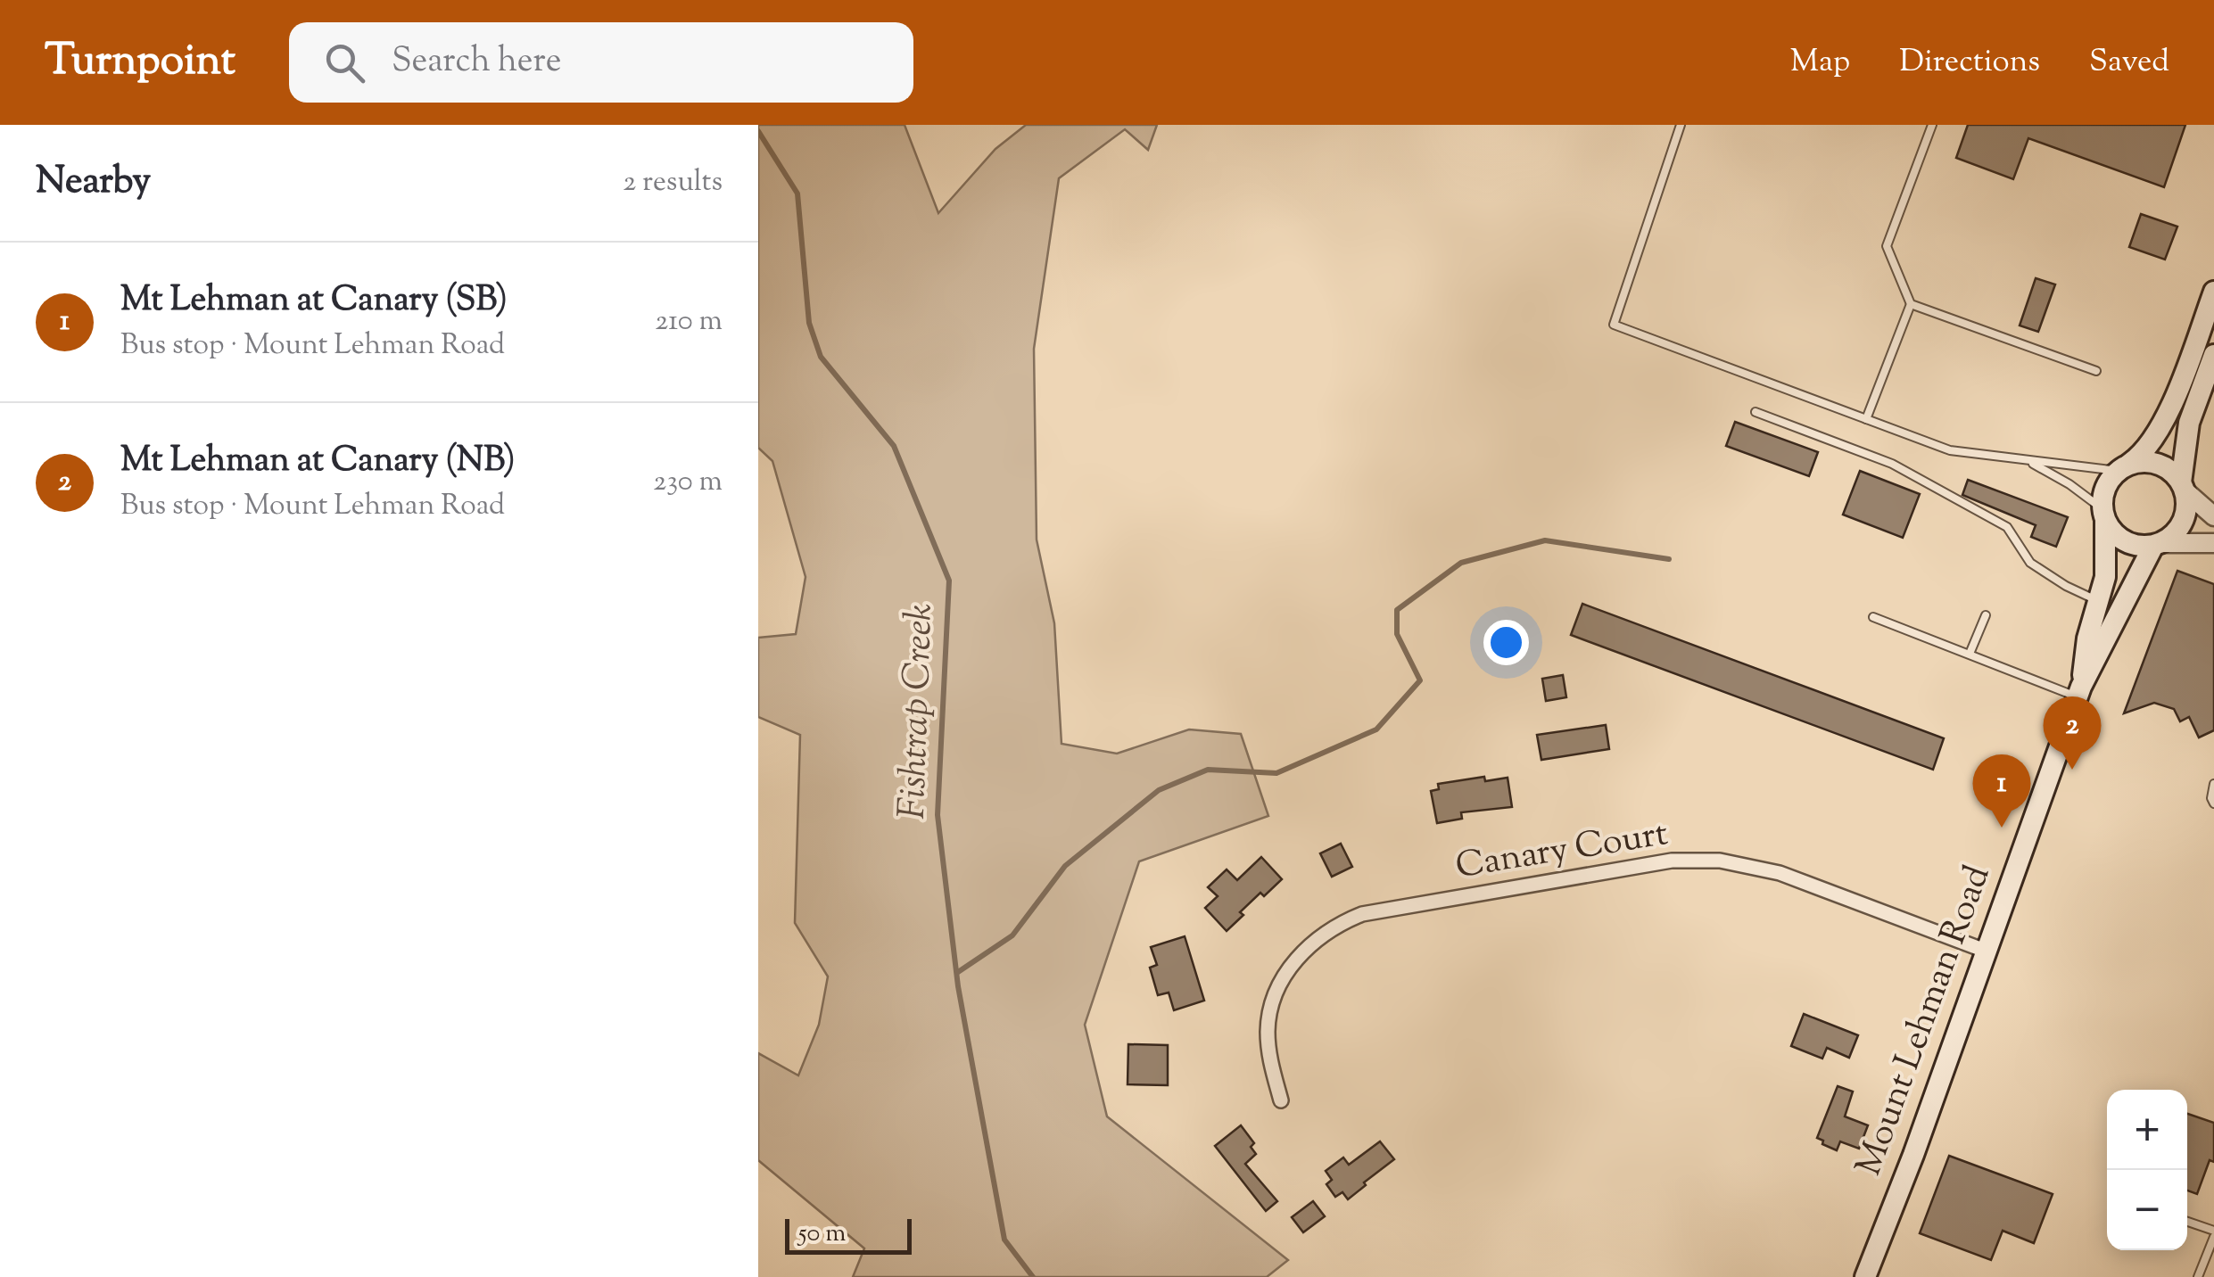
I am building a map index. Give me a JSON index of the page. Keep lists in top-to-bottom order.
{
  "streets": {
    "main road": ["Mount Lehman Road"],
    "street": ["Canary Court"]
  },
  "crossings": [
    ["Canary Court", "Mount Lehman Road"]
  ],
  "water": ["Fishtrap Creek"],
  "scale_bar": "50 m",
  "page": {
    "header": "Turnpoint",
    "search": "Search here",
    "nav": ["Map", "Directions", "Saved"],
    "heading": ["Nearby", "2 results"],
    "list": [
      {
        "mark": "1",
        "name": "Mt Lehman at Canary (SB)",
        "note": "Bus stop · Mount Lehman Road",
        "value": "210 m"
      },
      {
        "mark": "2",
        "name": "Mt Lehman at Canary (NB)",
        "note": "Bus stop · Mount Lehman Road",
        "value": "230 m"
      }
    ],
    "pins": ["2", "1"],
    "map_buttons": ["+", "−"],
    "scale": "50 m"
  }
}
